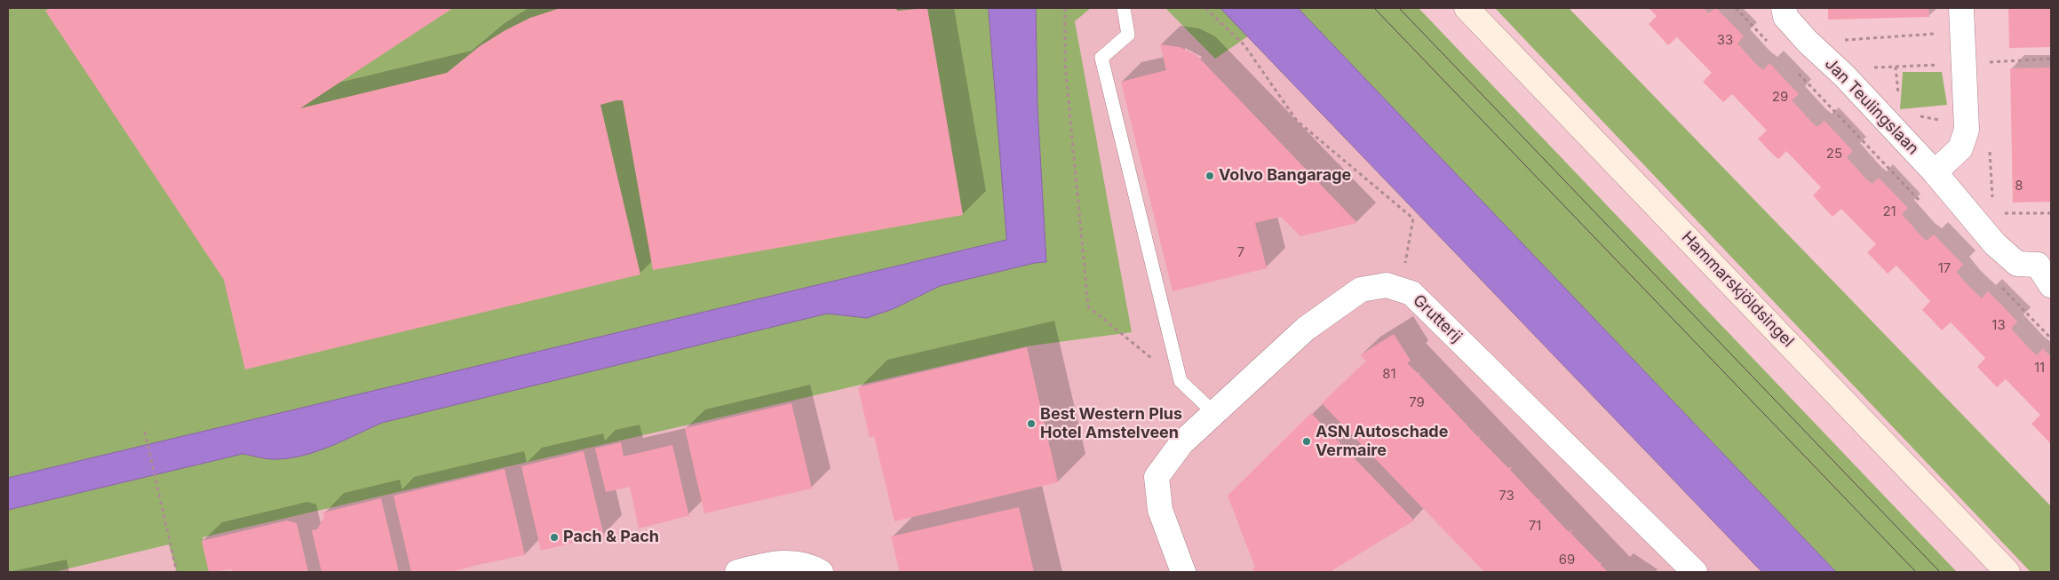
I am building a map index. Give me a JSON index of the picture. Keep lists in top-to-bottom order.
{
  "streets": {
    "street": ["Jan Teulingslaan", "Hammarskjöldsingel", "Grutterij"]
  },
  "places": [
    "Volvo Bangarage",
    "Best Western Plus Hotel Amstelveen",
    "ASN Autoschade Vermaire",
    "Pach & Pach"
  ],
  "house_numbers": [
    "33",
    "29",
    "25",
    "8",
    "21",
    "7",
    "17",
    "13",
    "11",
    "81",
    "79",
    "73",
    "71",
    "69"
  ]
}
